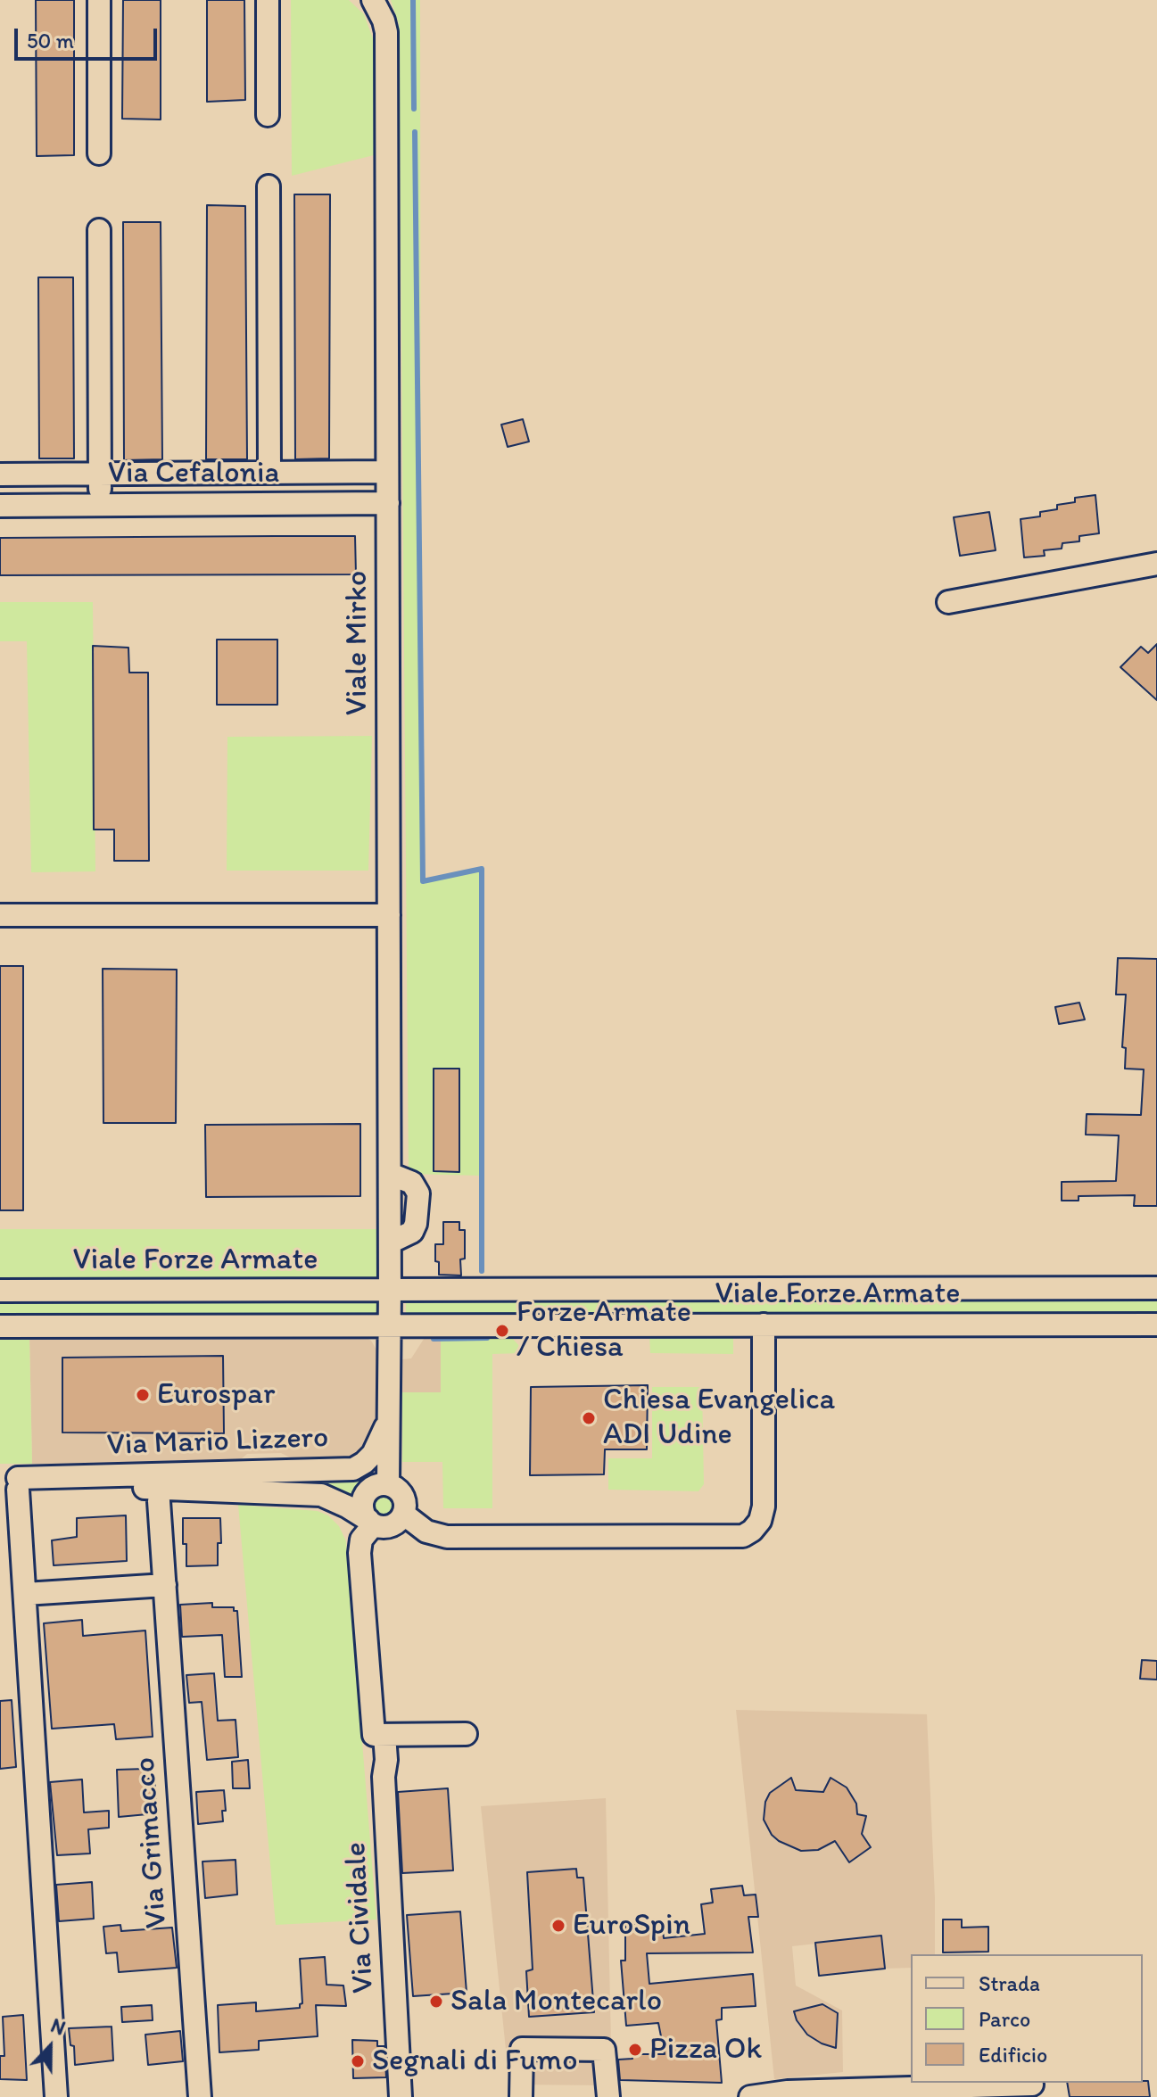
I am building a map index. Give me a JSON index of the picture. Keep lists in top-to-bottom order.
{
  "streets": {
    "street": [
      "Via Cefalonia",
      "Viale Mirko",
      "Viale Forze Armate",
      "Via Mario Lizzero",
      "Via Grimacco",
      "Via Cividale"
    ]
  },
  "crossings": [
    ["Via Cefalonia", "Viale Mirko"],
    ["Viale Mirko", "Viale Forze Armate"],
    ["Viale Forze Armate", "Via Mario Lizzero"]
  ],
  "places": [
    "Forze Armate / Chiesa",
    "Eurospar",
    "Chiesa Evangelica ADI Udine",
    "EuroSpin",
    "Sala Montecarlo",
    "Pizza Ok",
    "Segnali di Fumo"
  ],
  "legend": ["Strada", "Parco", "Edificio"],
  "scale_bar": "50 m",
  "north": "top"
}
